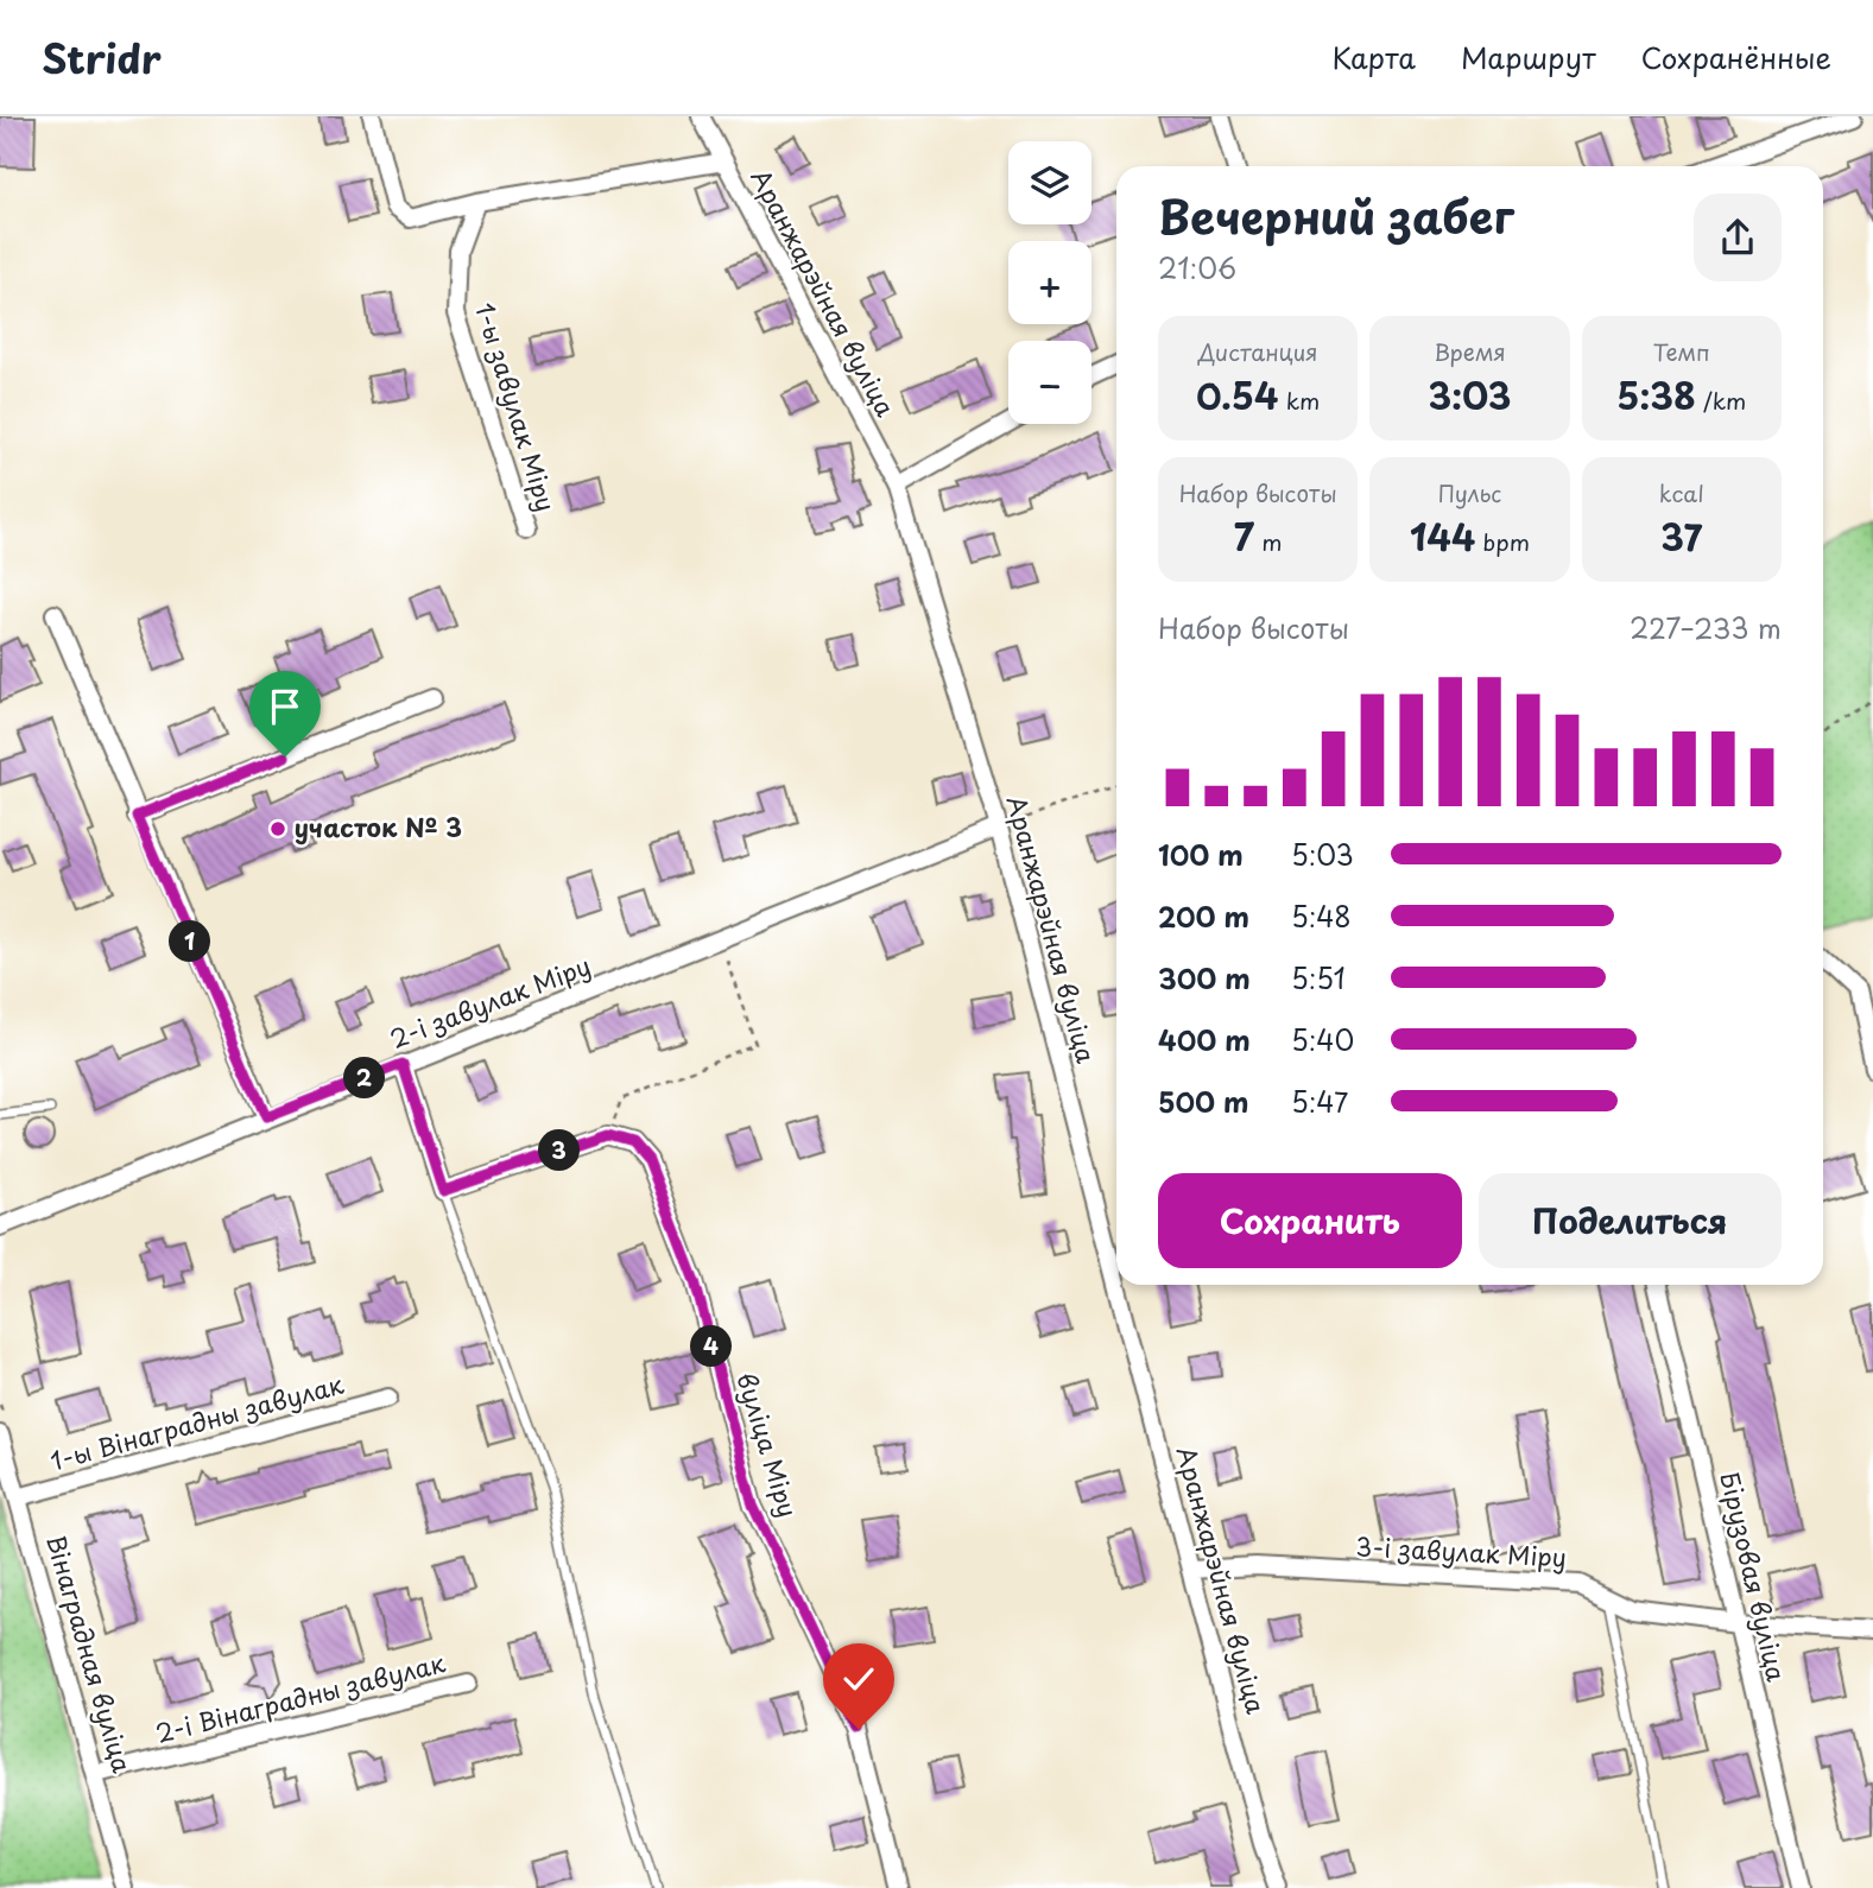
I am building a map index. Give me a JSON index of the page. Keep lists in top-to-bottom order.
{
  "streets": {
    "street": [
      "Аранжарэйная вуліца",
      "1-ы завулак Міру",
      "2-і завулак Міру",
      "1-ы Вінаградны завулак",
      "вуліца Міру",
      "3-і завулак Міру",
      "Бірузовая вуліца",
      "Вінаградная вуліца",
      "2-і Вінаградны завулак"
    ]
  },
  "crossings": [
    ["Аранжарэйная вуліца", "2-і завулак Міру"],
    ["Аранжарэйная вуліца", "3-і завулак Міру"],
    ["1-ы Вінаградны завулак", "Вінаградная вуліца"],
    ["3-і завулак Міру", "Бірузовая вуліца"],
    ["Вінаградная вуліца", "2-і Вінаградны завулак"]
  ],
  "places": ["участок № 3"],
  "page": {
    "header": "Stridr",
    "nav": ["Карта", "Маршрут", "Сохранённые"],
    "map_buttons": ["+", "−"],
    "heading": ["Вечерний забег", "21:06"],
    "stats": [
      ["Дистанция", "0.54 km"],
      ["Время", "3:03"],
      ["Темп", "5:38 /km"],
      ["Набор высоты", "7 m"],
      ["Пульс", "144 bpm"],
      ["kcal", "37"]
    ],
    "chart": ["Набор высоты", "227–233 m"],
    "list": [
      {
        "name": "100 m",
        "note": "5:03"
      },
      {
        "name": "200 m",
        "note": "5:48"
      },
      {
        "name": "300 m",
        "note": "5:51"
      },
      {
        "name": "400 m",
        "note": "5:40"
      },
      {
        "name": "500 m",
        "note": "5:47"
      }
    ],
    "pins": [
      "1",
      "2",
      "3",
      "4"
    ],
    "buttons": ["Сохранить", "Поделиться"]
  }
}
